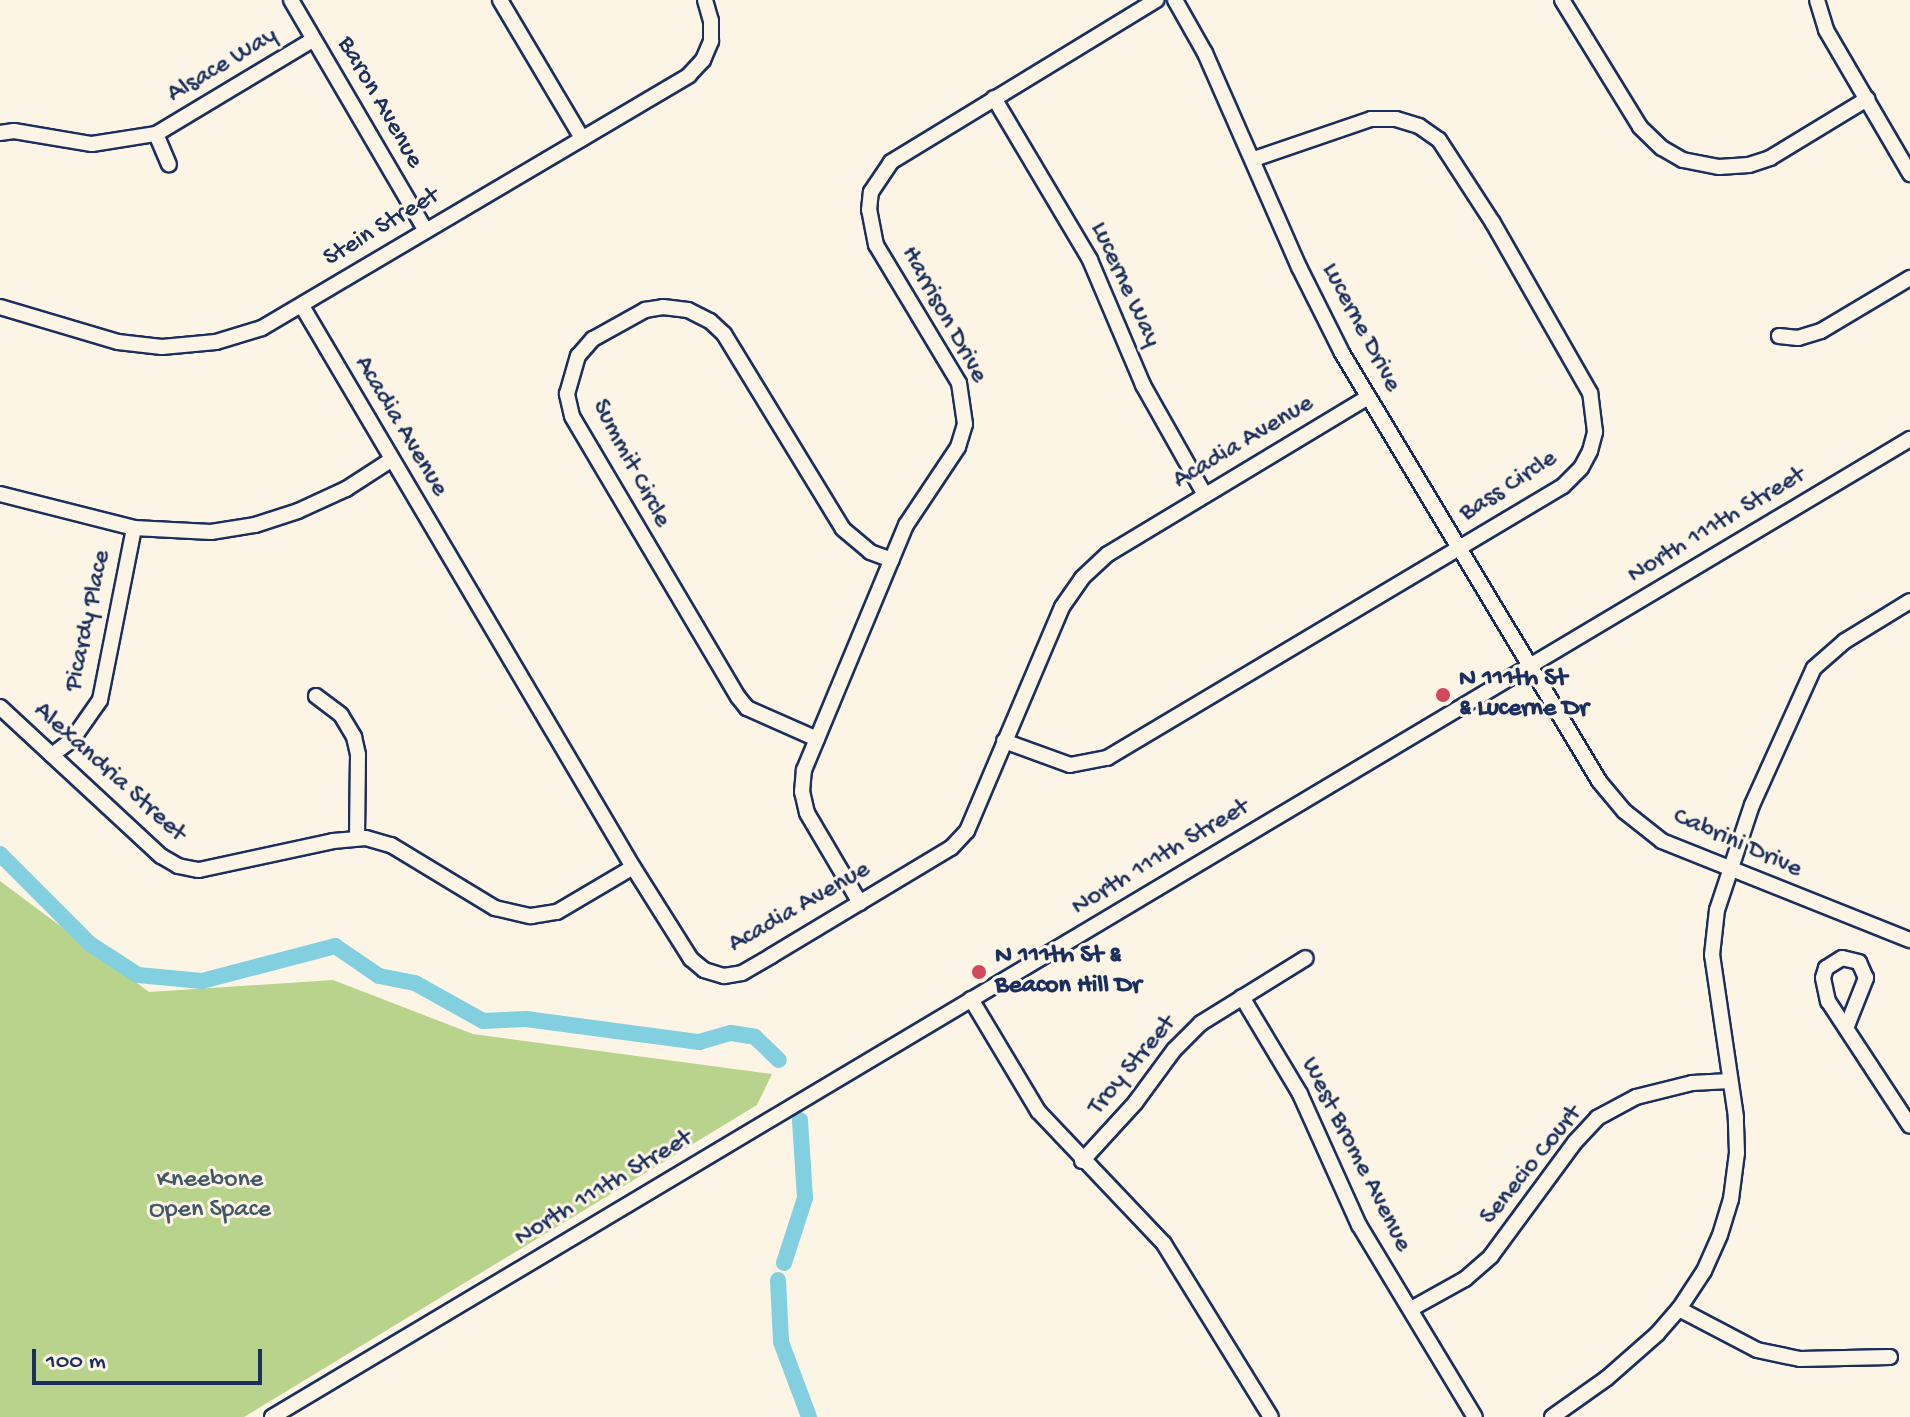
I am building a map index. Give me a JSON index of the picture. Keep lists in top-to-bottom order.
{
  "streets": {
    "street": [
      "Alsace Way",
      "Baron Avenue",
      "Stein Street",
      "Lucerne Way",
      "Harrison Drive",
      "Lucerne Drive",
      "Acadia Avenue",
      "Summit Circle",
      "Bass Circle",
      "North 111th Street",
      "Picardy Place",
      "Alexandria Street",
      "Cabrini Drive",
      "Troy Street",
      "West Brome Avenue",
      "Senecio Court"
    ]
  },
  "crossings": [
    ["Alsace Way", "Baron Avenue"],
    ["Baron Avenue", "Stein Street"],
    ["Stein Street", "Acadia Avenue"],
    ["Lucerne Way", "Harrison Drive"],
    ["Lucerne Way", "Acadia Avenue"],
    ["Harrison Drive", "Acadia Avenue"],
    ["Harrison Drive", "Summit Circle"],
    ["Lucerne Drive", "Acadia Avenue"],
    ["Lucerne Drive", "Bass Circle"],
    ["Lucerne Drive", "North 111th Street"],
    ["Lucerne Drive", "Cabrini Drive"],
    ["Acadia Avenue", "Bass Circle"],
    ["Acadia Avenue", "Alexandria Street"],
    ["North 111th Street", "Cabrini Drive"],
    ["Picardy Place", "Alexandria Street"],
    ["Troy Street", "West Brome Avenue"],
    ["West Brome Avenue", "Senecio Court"]
  ],
  "parks": ["Kneebone Open Space"],
  "places": ["N 111th St & Lucerne Dr", "N 111th St & Beacon Hill Dr"],
  "scale_bar": "100 m"
}
